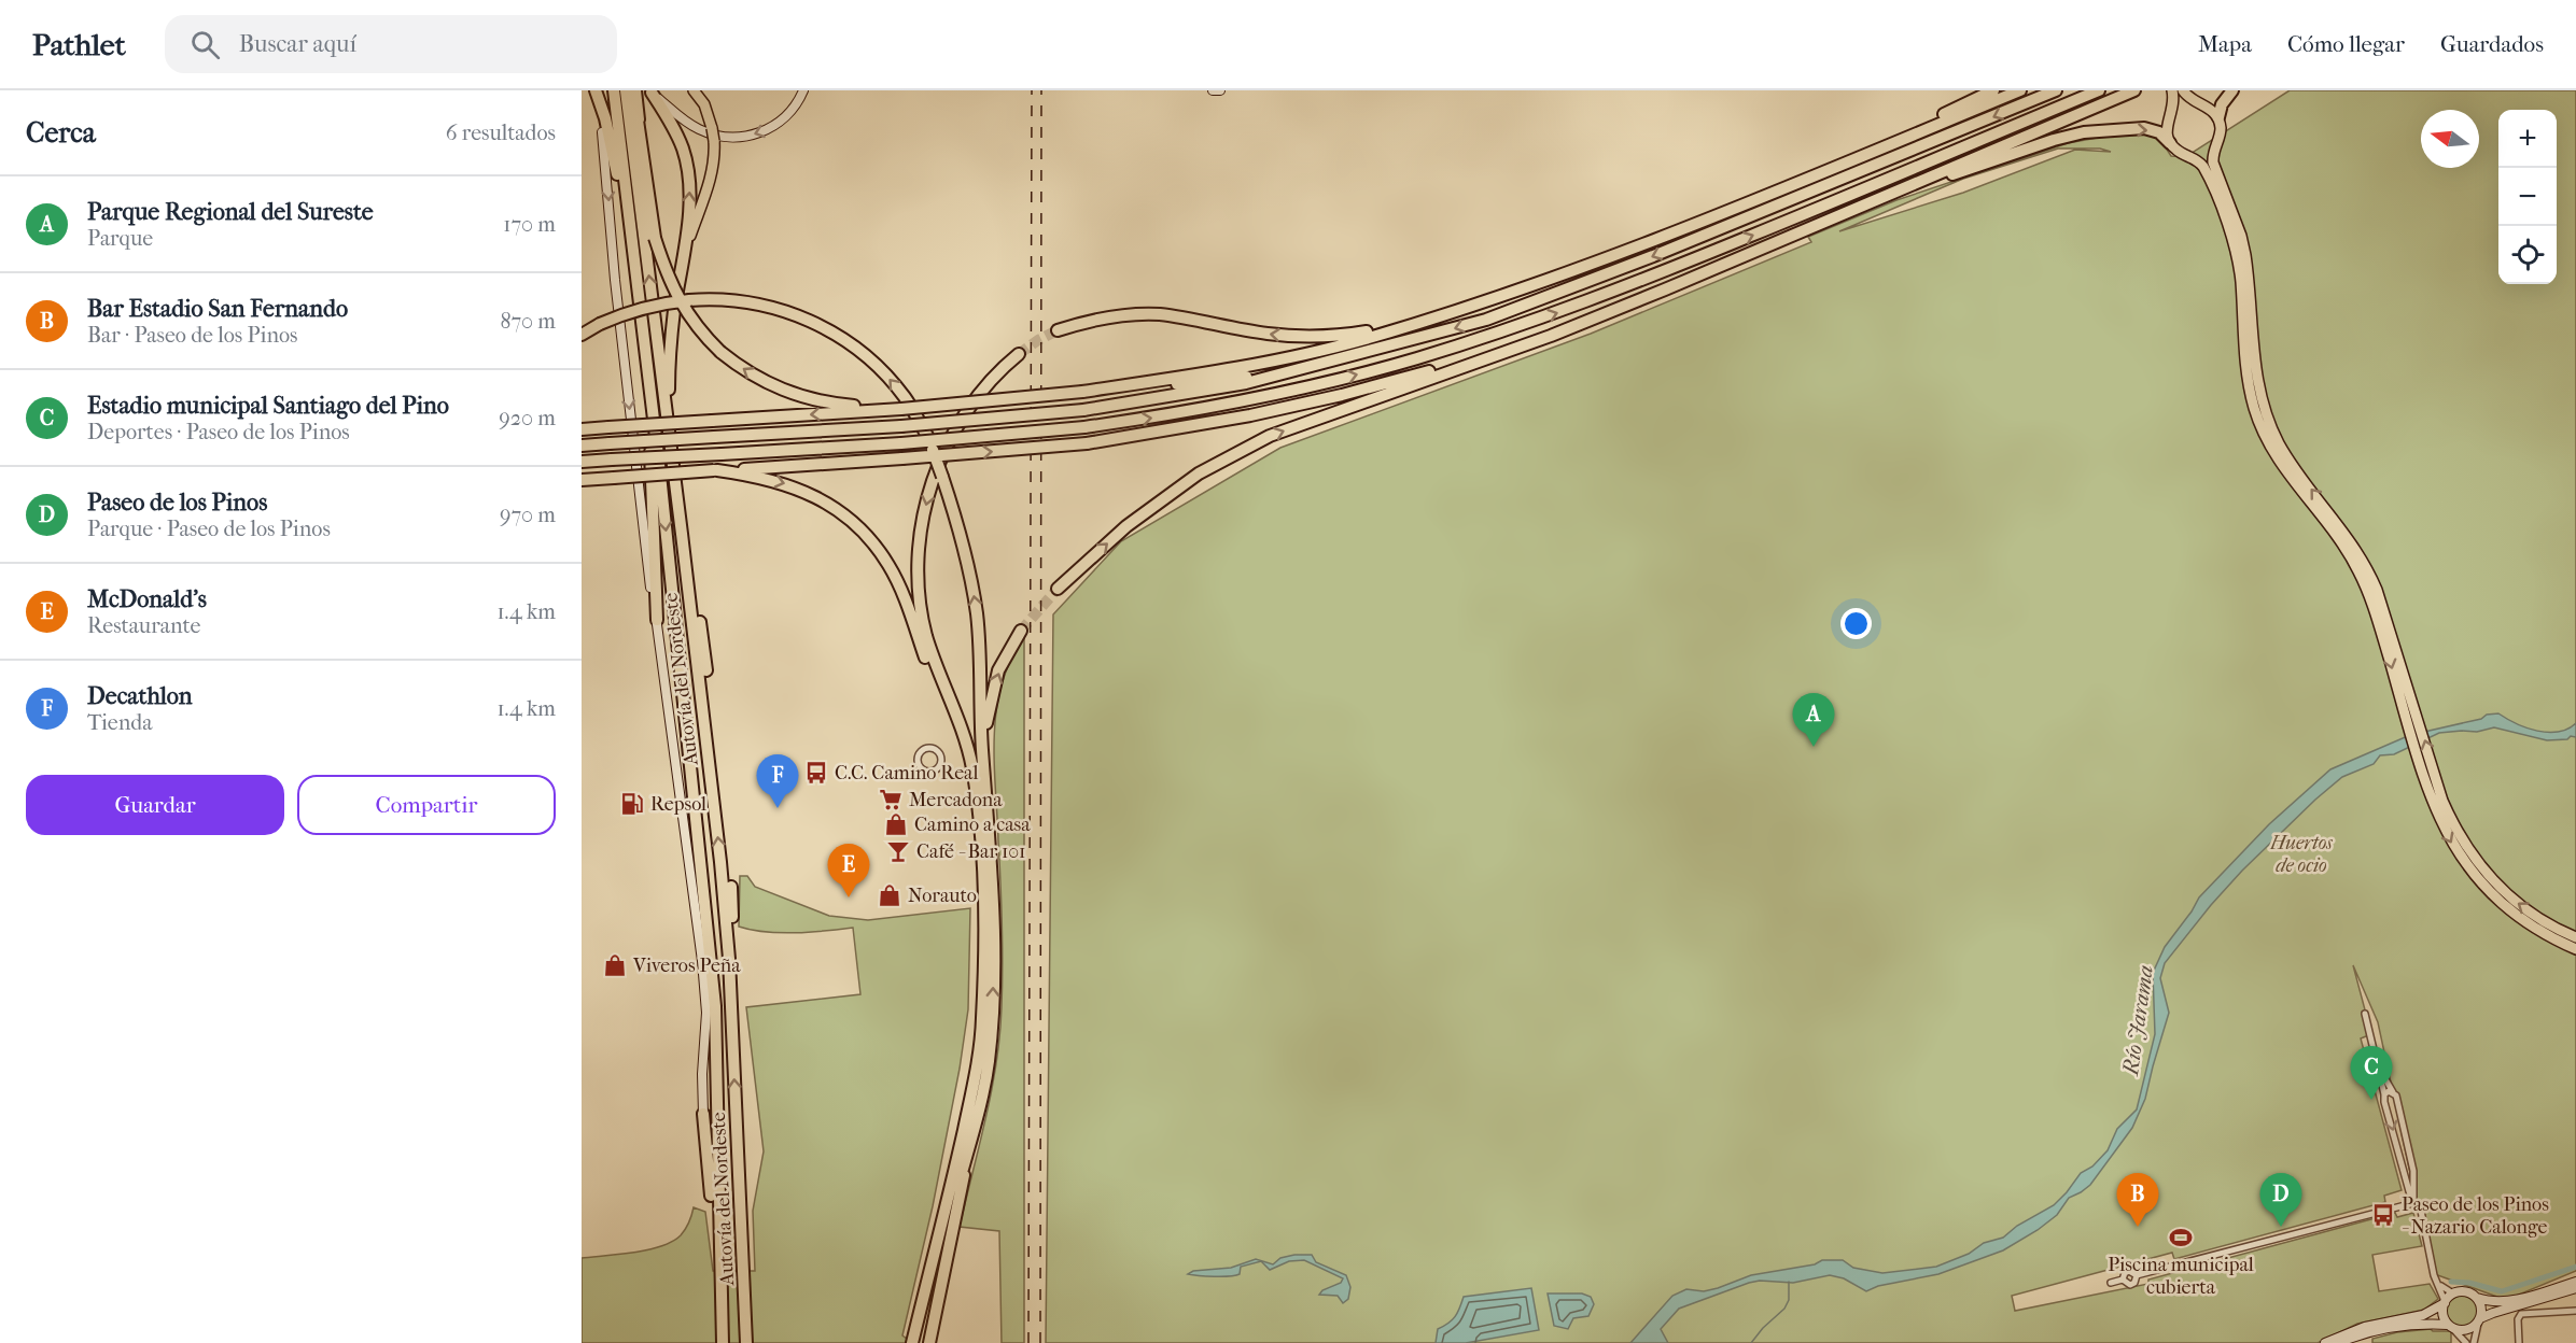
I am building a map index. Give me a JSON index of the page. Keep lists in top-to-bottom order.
{
  "streets": {
    "highway": ["Autovía del Nordeste"]
  },
  "water": ["Río Jarama"],
  "parks": ["Huertos de ocio"],
  "places": {
    "bus stop": ["C.C. Camino Real", "Paseo de los Pinos - Nazario Calonge"],
    "supermarket": ["Mercadona"],
    "fuel station": ["Repsol"],
    "shop": ["Camino a casa", "Norauto", "Viveros Peña"],
    "bar": ["Café - Bar 101"],
    "sports": ["Piscina municipal cubierta"]
  },
  "north": "left",
  "page": {
    "header": "Pathlet",
    "search": "Buscar aquí",
    "nav": ["Mapa", "Cómo llegar", "Guardados"],
    "heading": ["Cerca", "6 resultados"],
    "map_buttons": ["+", "−"],
    "list": [
      {
        "mark": "A",
        "name": "Parque Regional del Sureste",
        "note": "Parque",
        "value": "170 m"
      },
      {
        "mark": "B",
        "name": "Bar Estadio San Fernando",
        "note": "Bar · Paseo de los Pinos",
        "value": "870 m"
      },
      {
        "mark": "C",
        "name": "Estadio municipal Santiago del Pino",
        "note": "Deportes · Paseo de los Pinos",
        "value": "920 m"
      },
      {
        "mark": "D",
        "name": "Paseo de los Pinos",
        "note": "Parque · Paseo de los Pinos",
        "value": "970 m"
      },
      {
        "mark": "E",
        "name": "McDonald's",
        "note": "Restaurante",
        "value": "1.4 km"
      },
      {
        "mark": "F",
        "name": "Decathlon",
        "note": "Tienda",
        "value": "1.4 km"
      }
    ],
    "pins": [
      "A",
      "F",
      "E",
      "C",
      "B",
      "D"
    ],
    "buttons": ["Guardar", "Compartir"]
  }
}
